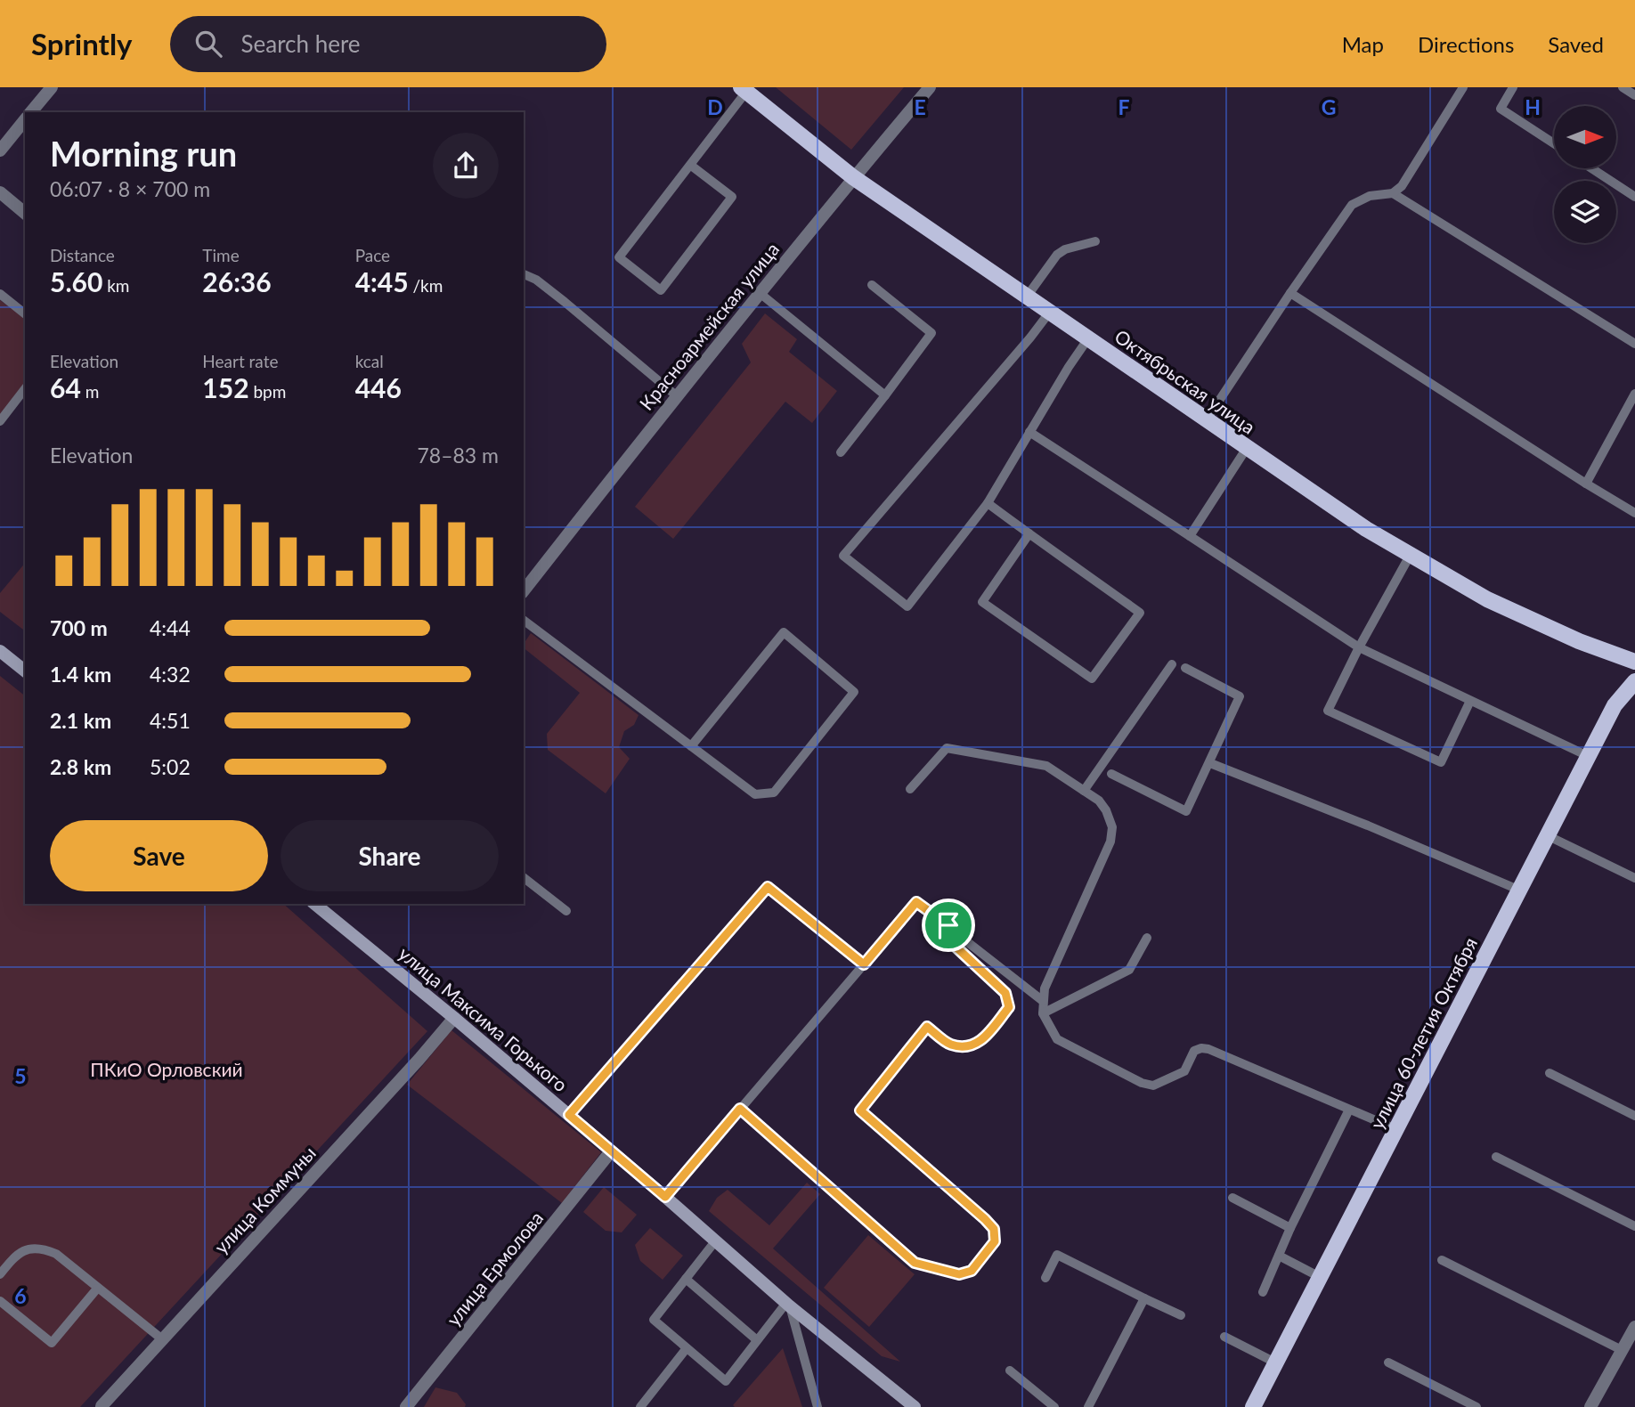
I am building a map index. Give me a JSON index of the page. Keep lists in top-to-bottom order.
{
  "streets": {
    "main road": ["Октябрьская улица", "улица Максима Горького", "улица 60-летия Октября"],
    "street": ["Красноармейская улица", "улица Коммуны", "улица Ермолова"]
  },
  "crossings": [
    ["Красноармейская улица", "Октябрьская улица"],
    ["улица Максима Горького", "улица Коммуны"],
    ["улица Максима Горького", "улица Ермолова"]
  ],
  "parks": ["ПКиО Орловский"],
  "north": "right",
  "page": {
    "header": "Sprintly",
    "search": "Search here",
    "nav": ["Map", "Directions", "Saved"],
    "heading": ["Morning run", "06:07 · 8 × 700 m"],
    "stats": [
      ["Distance", "5.60 km"],
      ["Time", "26:36"],
      ["Pace", "4:45 /km"],
      ["Elevation", "64 m"],
      ["Heart rate", "152 bpm"],
      ["kcal", "446"]
    ],
    "chart": ["Elevation", "78–83 m"],
    "list": [
      {
        "name": "700 m",
        "note": "4:44"
      },
      {
        "name": "1.4 km",
        "note": "4:32"
      },
      {
        "name": "2.1 km",
        "note": "4:51"
      },
      {
        "name": "2.8 km",
        "note": "5:02"
      }
    ],
    "buttons": ["Save", "Share"]
  },
  "grid": {
    "columns": [
      "D",
      "E",
      "F",
      "G",
      "H"
    ],
    "rows": ["5", "6"]
  }
}
